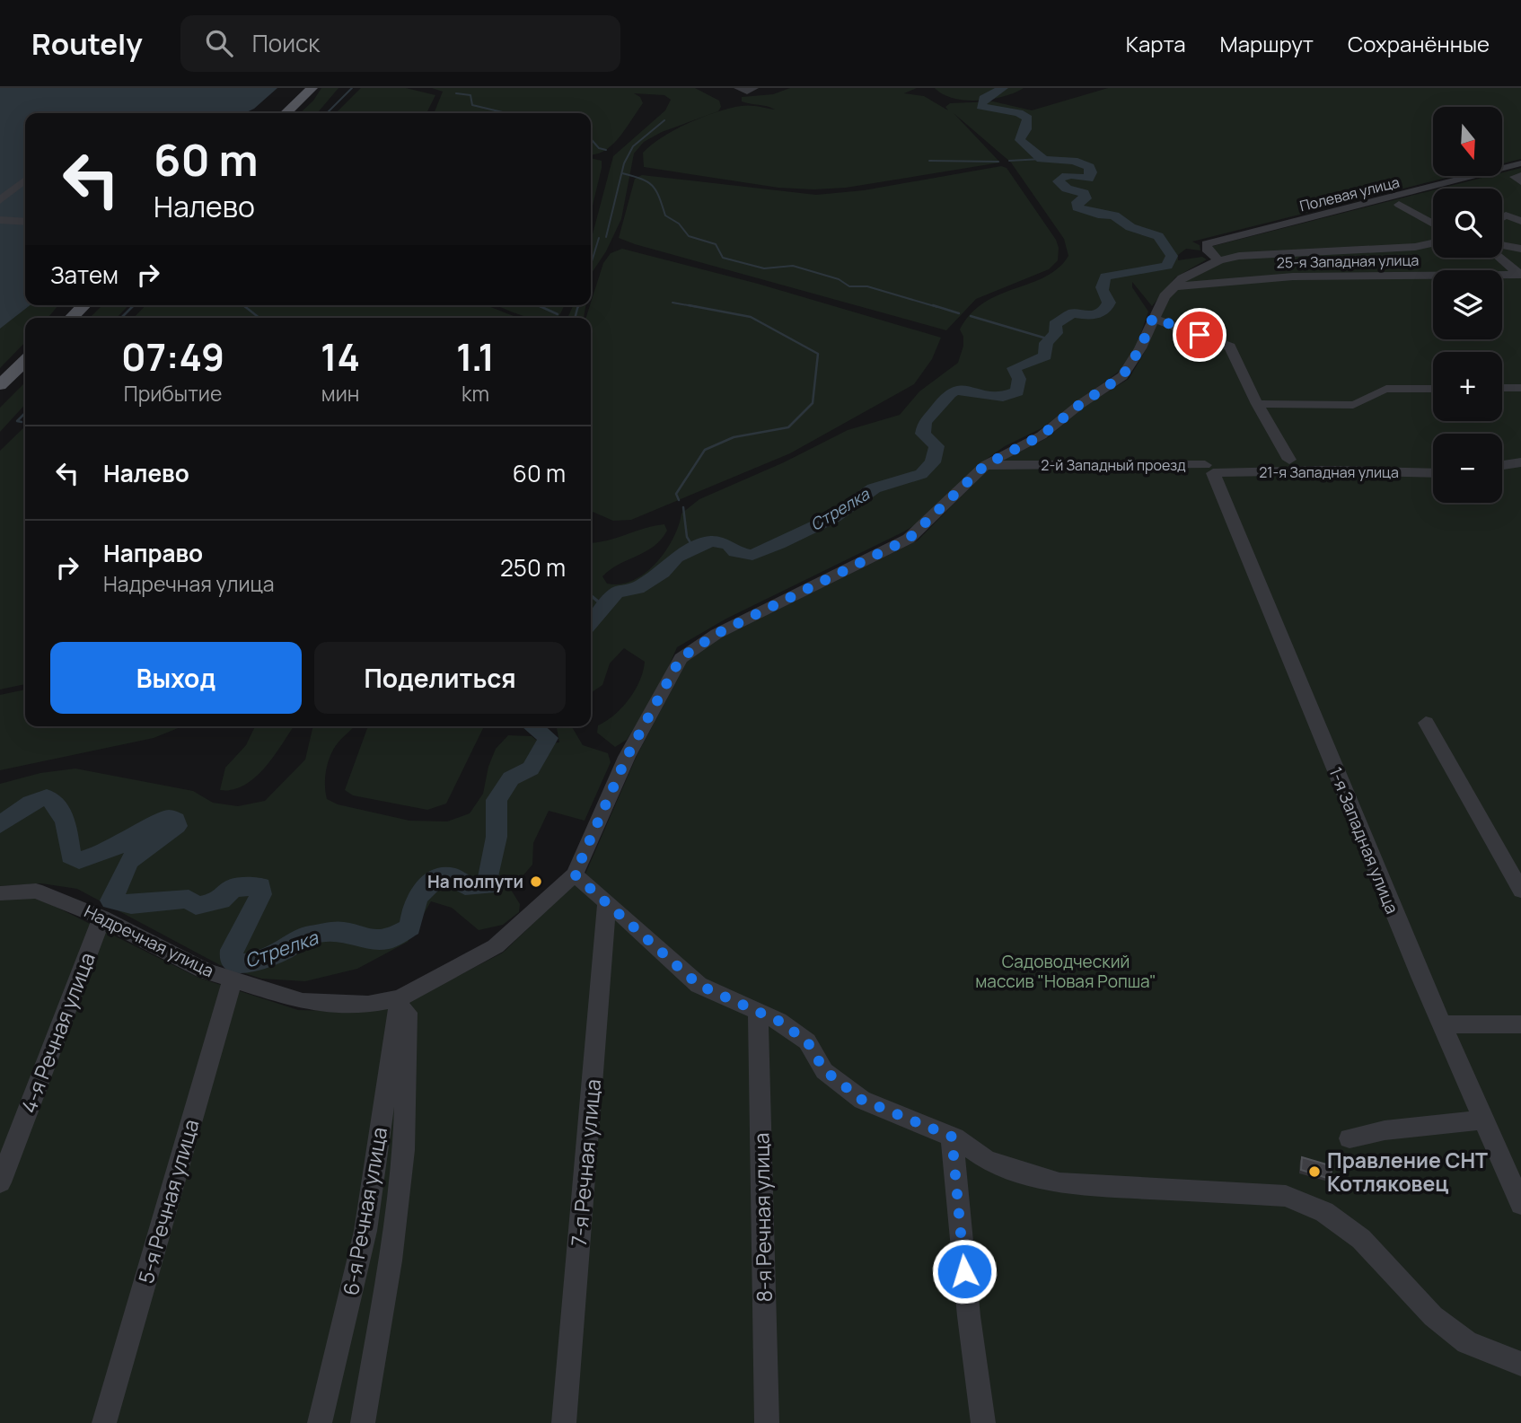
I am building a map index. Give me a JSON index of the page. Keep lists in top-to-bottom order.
{
  "streets": {
    "street": [
      "Полевая улица",
      "25-я Западная улица",
      "2-й Западный проезд",
      "21-я Западная улица",
      "1-я Западная улица",
      "Надречная улица",
      "4-я Речная улица",
      "7-я Речная улица",
      "5-я Речная улица",
      "6-я Речная улица",
      "8-я Речная улица"
    ]
  },
  "crossings": [
    ["Полевая улица", "Надречная улица"],
    ["25-я Западная улица", "Надречная улица"],
    ["2-й Западный проезд", "21-я Западная улица"],
    ["2-й Западный проезд", "1-я Западная улица"],
    ["2-й Западный проезд", "Надречная улица"],
    ["21-я Западная улица", "1-я Западная улица"],
    ["Надречная улица", "4-я Речная улица"],
    ["Надречная улица", "5-я Речная улица"],
    ["Надречная улица", "6-я Речная улица"]
  ],
  "water": ["Стрелка"],
  "parks": ["Садоводческий массив \"Новая Ропша\""],
  "places": ["На полпути", "Правление СНТ Котляковец"],
  "north": "bottom",
  "page": {
    "header": "Routely",
    "search": "Поиск",
    "nav": ["Карта", "Маршрут", "Сохранённые"],
    "map_buttons": ["+", "−"],
    "turn": ["60 m", "Налево"],
    "then": "Затем",
    "eta": [
      "07:49",
      "Прибытие",
      "14",
      "мин",
      "1.1",
      "km"
    ],
    "list": [
      {
        "name": "Налево",
        "value": "60 m"
      },
      {
        "name": "Направо",
        "note": "Надречная улица",
        "value": "250 m"
      }
    ],
    "buttons": ["Выход", "Поделиться"]
  }
}
